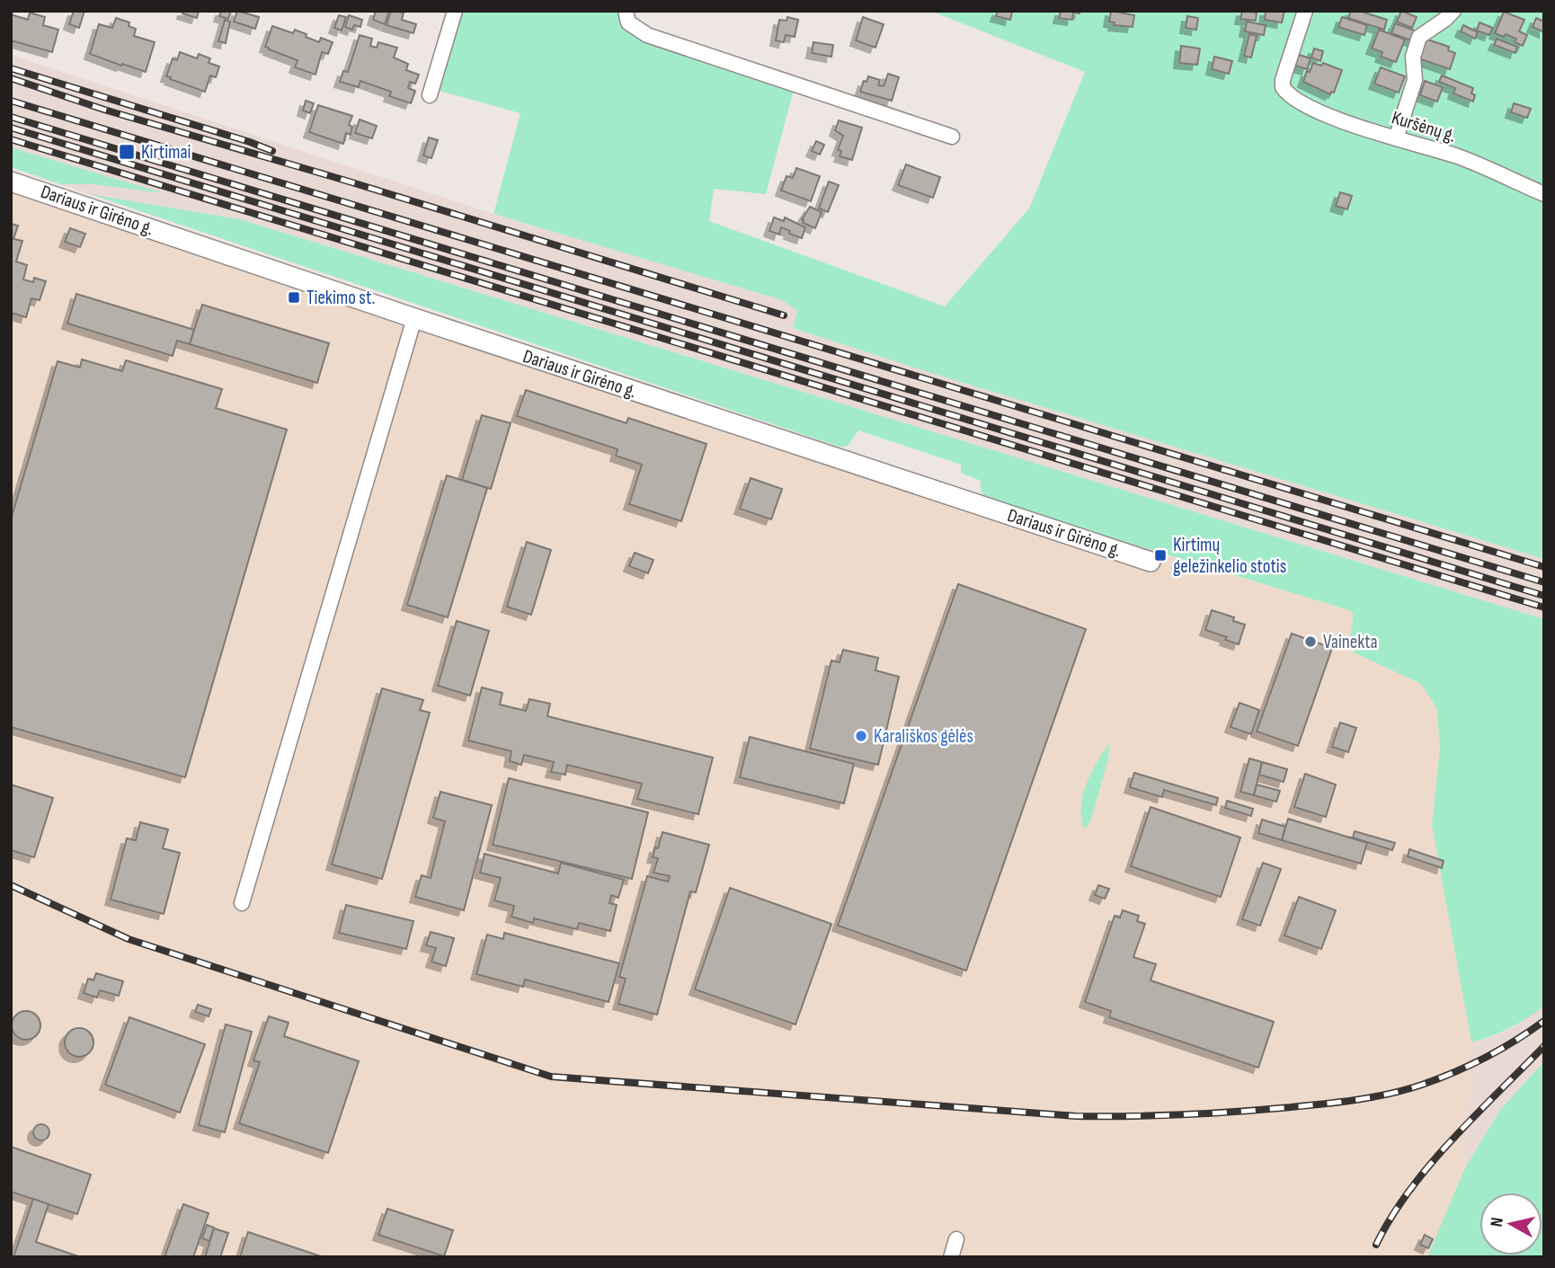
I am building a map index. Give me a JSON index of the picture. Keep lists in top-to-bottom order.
{
  "streets": {
    "street": ["Kuršėnų g.", "Dariaus ir Girėno g."]
  },
  "places": {
    "transit": ["Kirtimai", "Tiekimo st.", "Kirtimų geležinkelio stotis"],
    "other": ["Vainekta", "Karališkos gėlės"]
  },
  "north": "left"
}
